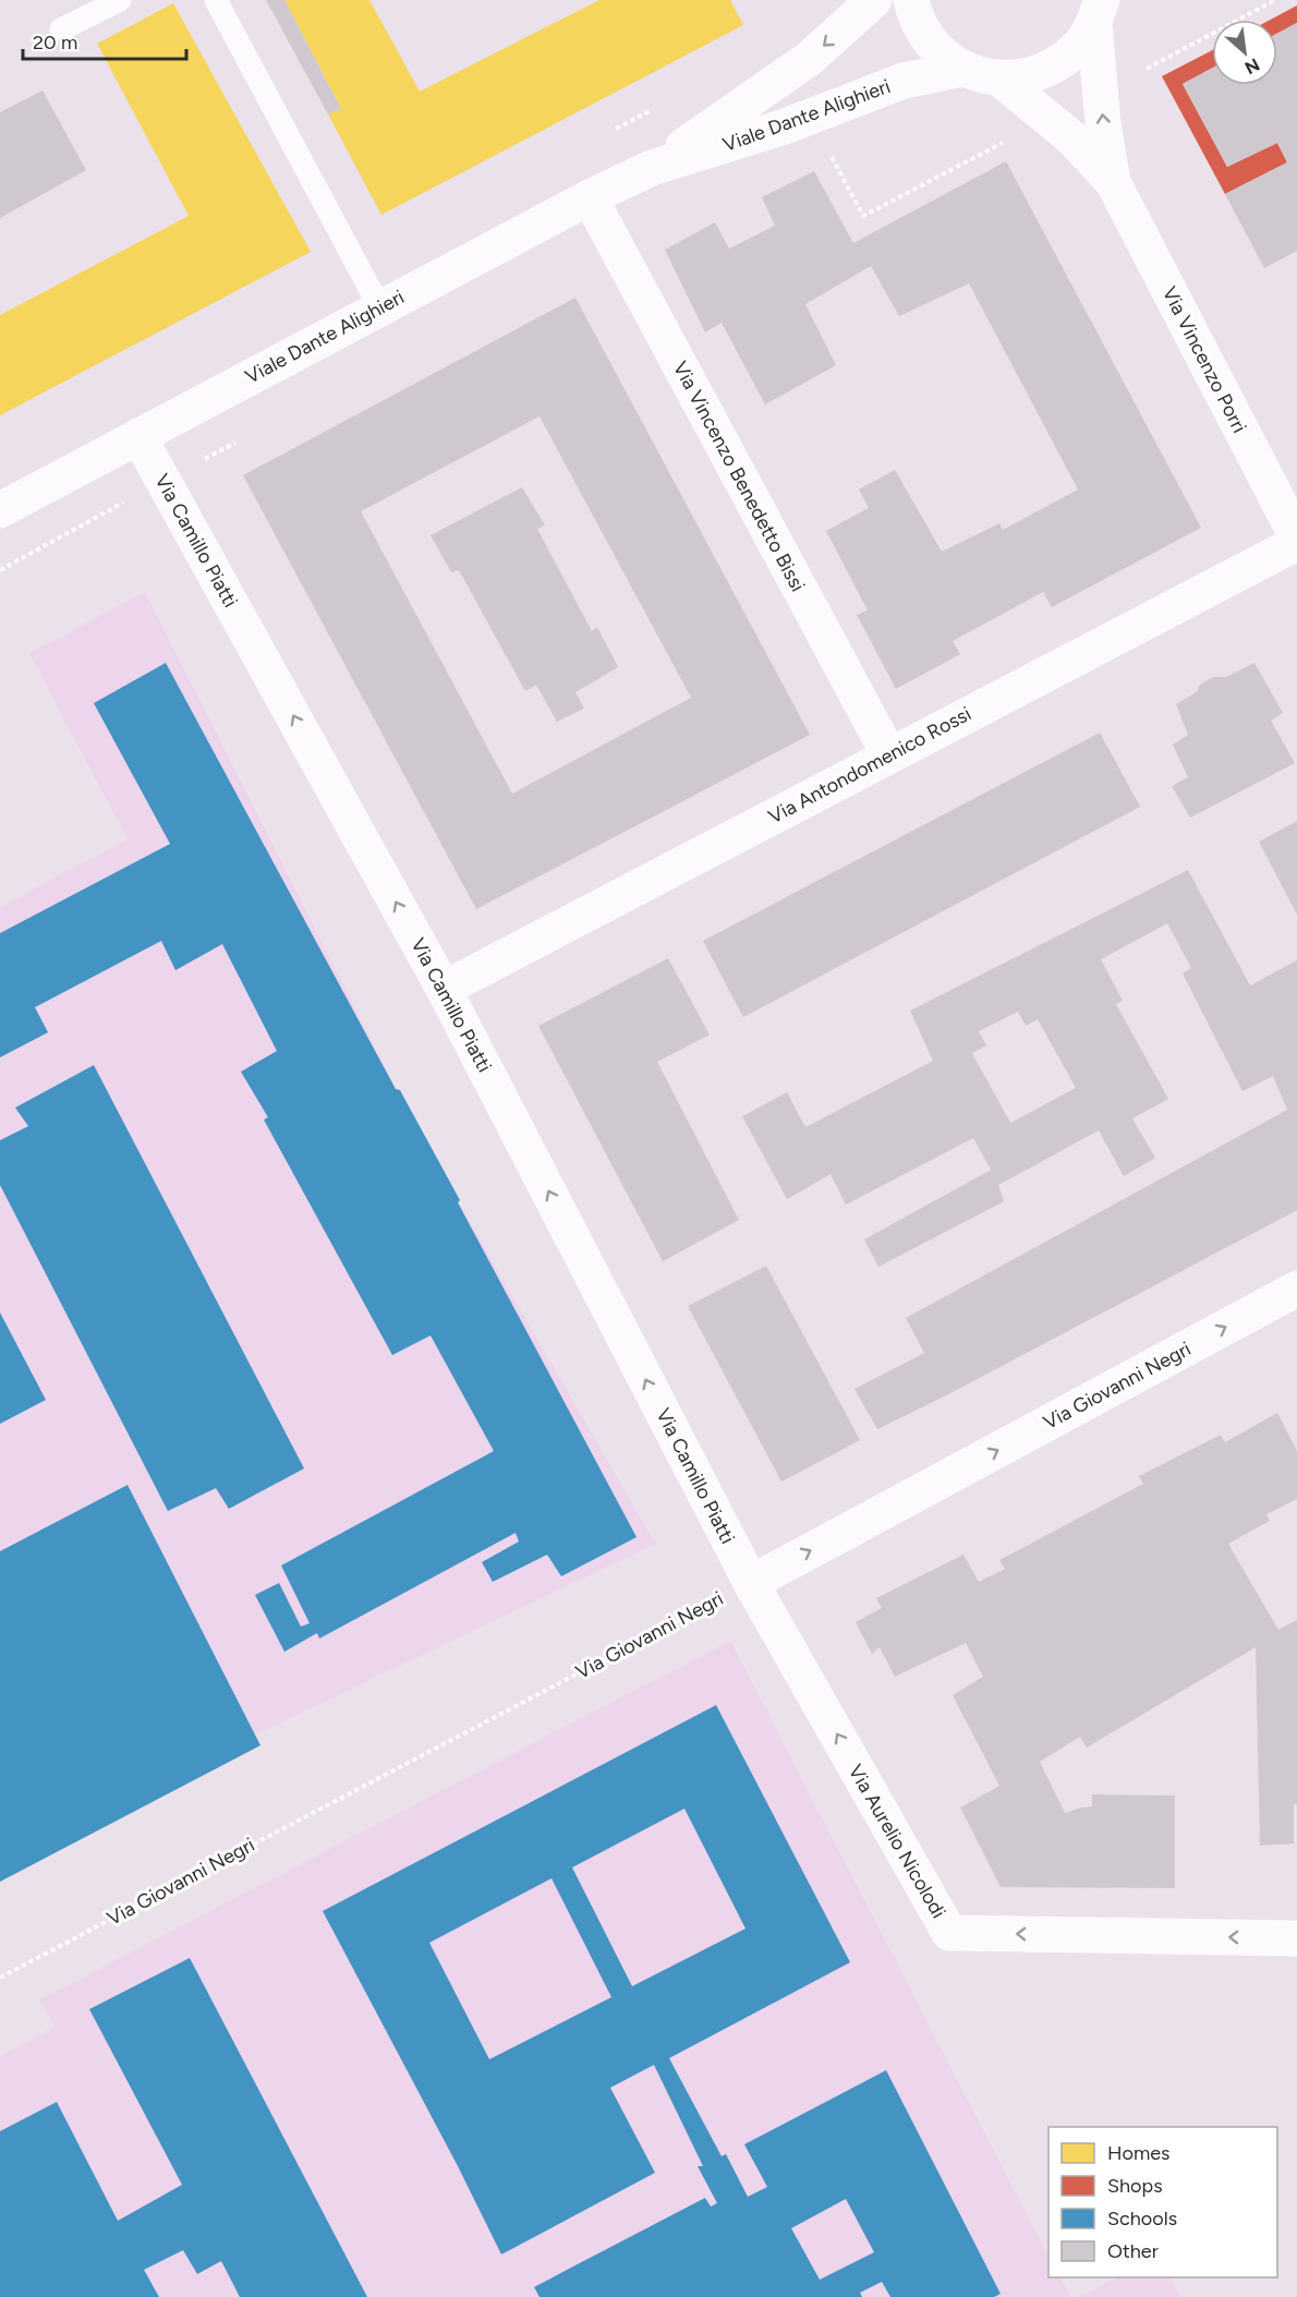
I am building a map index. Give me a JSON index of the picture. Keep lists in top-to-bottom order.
{
  "streets": {
    "street": [
      "Viale Dante Alighieri",
      "Via Vincenzo Porri",
      "Via Vincenzo Benedetto Bissi",
      "Via Camillo Piatti",
      "Via Antondomenico Rossi",
      "Via Giovanni Negri",
      "Via Aurelio Nicolodi"
    ]
  },
  "crossings": [
    ["Viale Dante Alighieri", "Via Vincenzo Benedetto Bissi"],
    ["Viale Dante Alighieri", "Via Camillo Piatti"],
    ["Via Vincenzo Benedetto Bissi", "Via Antondomenico Rossi"],
    ["Via Camillo Piatti", "Via Antondomenico Rossi"],
    ["Via Camillo Piatti", "Via Giovanni Negri"],
    ["Via Camillo Piatti", "Via Aurelio Nicolodi"],
    ["Via Giovanni Negri", "Via Aurelio Nicolodi"]
  ],
  "one_way": ["Via Camillo Piatti", "Via Giovanni Negri", "Via Aurelio Nicolodi"],
  "legend": [
    "Homes",
    "Shops",
    "Schools",
    "Other"
  ],
  "scale_bar": "20 m",
  "north": "bottom right"
}
